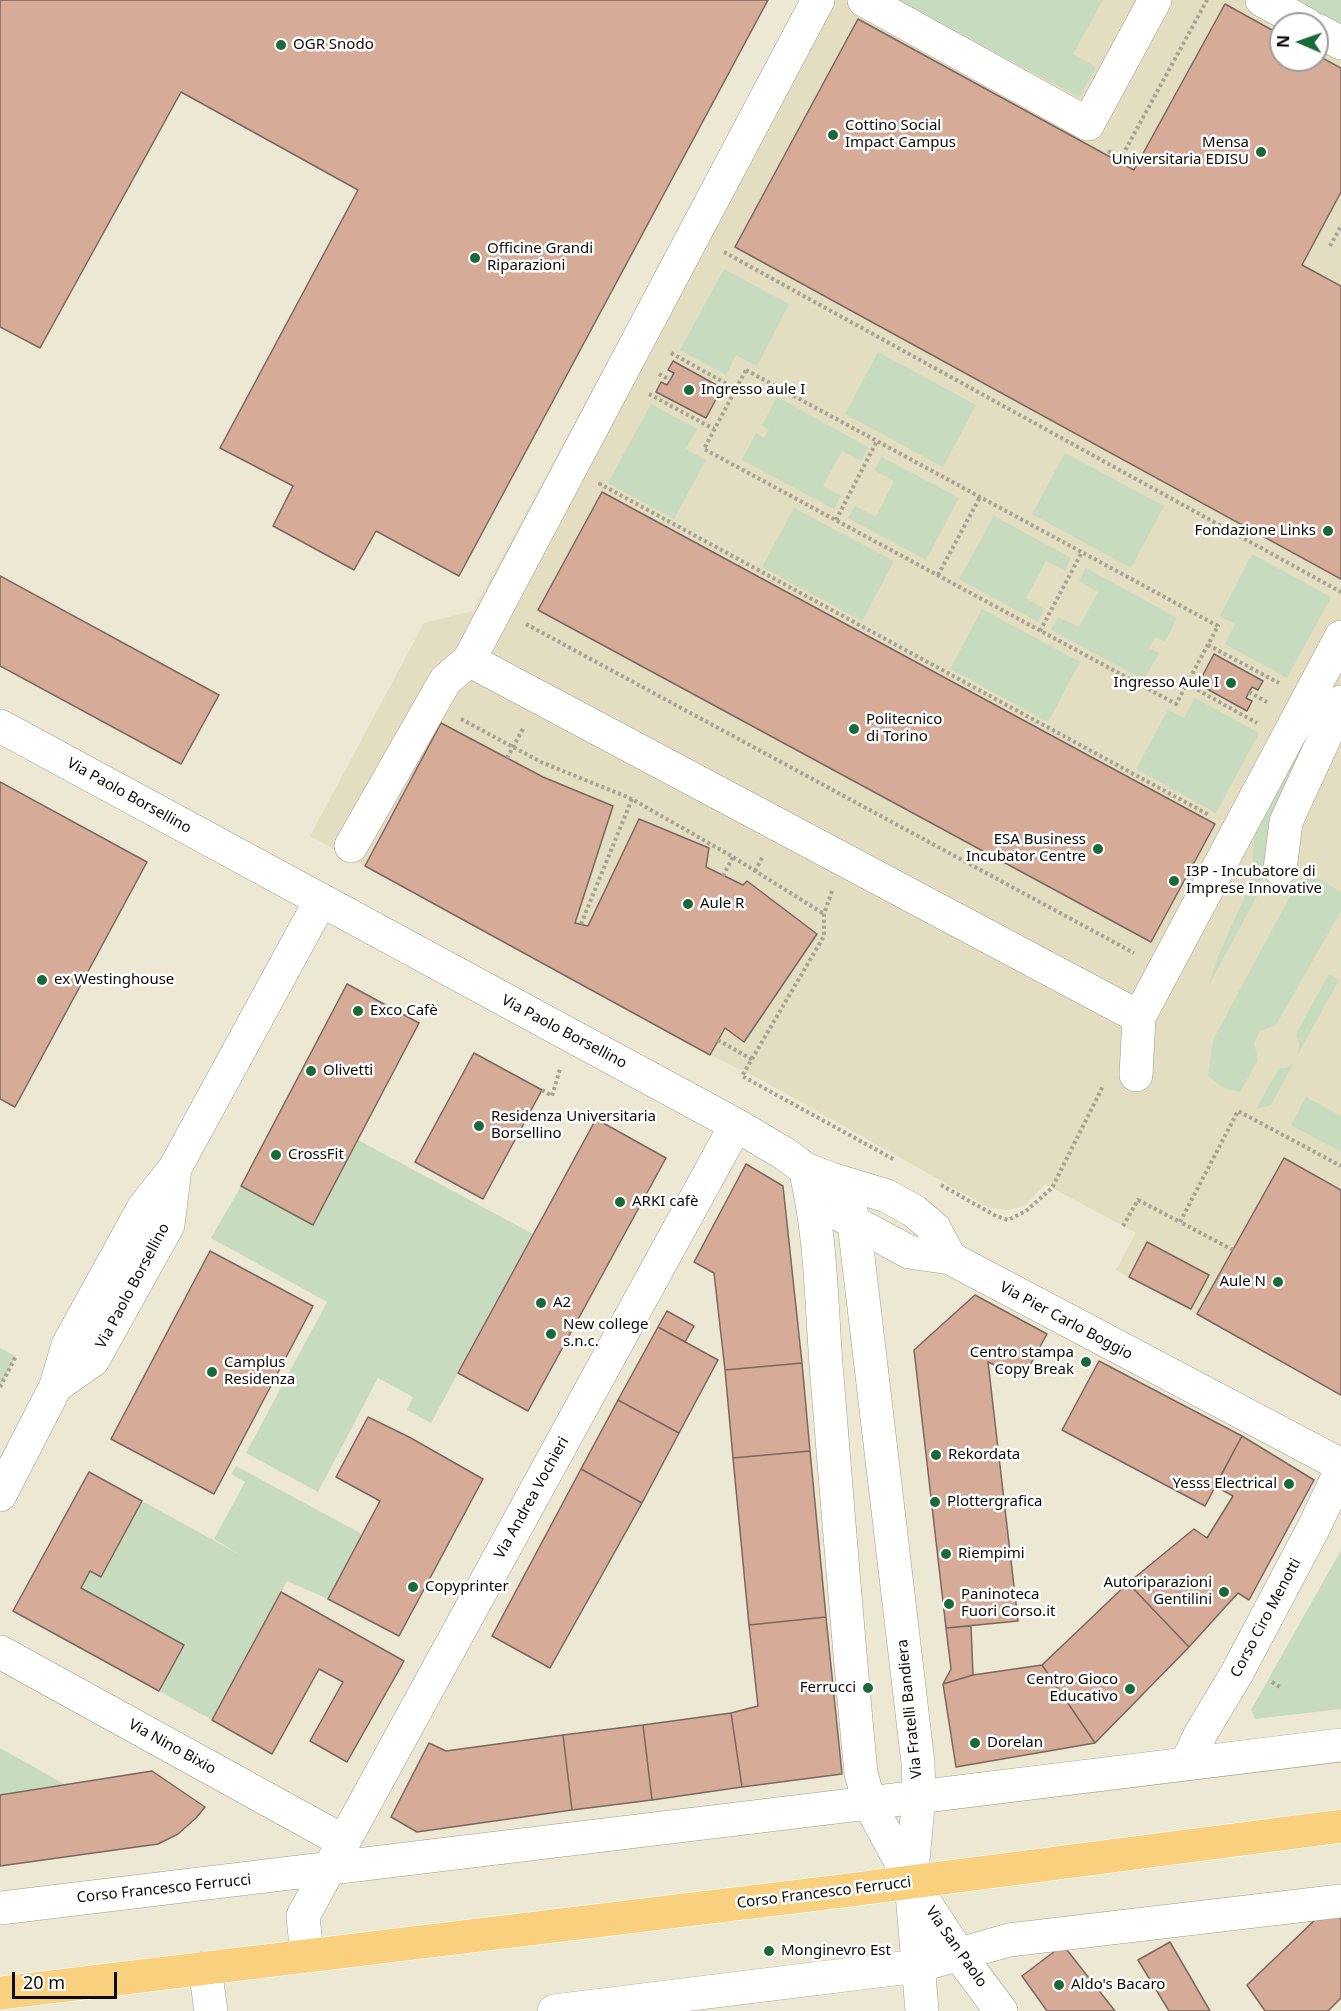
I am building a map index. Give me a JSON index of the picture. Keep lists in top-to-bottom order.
{
  "streets": {
    "main road": ["Corso Francesco Ferrucci"],
    "street": [
      "Via Paolo Borsellino",
      "Via Pier Carlo Boggio",
      "Via Andrea Vochieri",
      "Corso Ciro Menotti",
      "Via Fratelli Bandiera",
      "Via Nino Bixio",
      "Via San Paolo"
    ]
  },
  "crossings": [
    ["Via Paolo Borsellino", "Via Pier Carlo Boggio"],
    ["Via Paolo Borsellino", "Via Andrea Vochieri"],
    ["Via Pier Carlo Boggio", "Via Fratelli Bandiera"],
    ["Via Andrea Vochieri", "Via Nino Bixio"],
    ["Via Andrea Vochieri", "Corso Francesco Ferrucci"],
    ["Corso Ciro Menotti", "Corso Francesco Ferrucci"],
    ["Via Fratelli Bandiera", "Corso Francesco Ferrucci"],
    ["Via Fratelli Bandiera", "Via San Paolo"],
    ["Corso Francesco Ferrucci", "Via San Paolo"]
  ],
  "places": [
    "OGR Snodo",
    "Cottino Social Impact Campus",
    "Mensa Universitaria EDISU",
    "Officine Grandi Riparazioni",
    "Ingresso aule I",
    "Fondazione Links",
    "Ingresso Aule I",
    "Politecnico di Torino",
    "ESA Business Incubator Centre",
    "I3P - Incubatore di Imprese Innovative",
    "Aule R",
    "ex Westinghouse",
    "Exco Cafè",
    "Olivetti",
    "Residenza Universitaria Borsellino",
    "CrossFit",
    "ARKI cafè",
    "Aule N",
    "A2",
    "New college s.n.c.",
    "Centro stampa Copy Break",
    "Camplus Residenza",
    "Rekordata",
    "Yesss Electrical",
    "Plottergrafica",
    "Riempimi",
    "Copyprinter",
    "Autoriparazioni Gentilini",
    "Paninoteca Fuori Corso.it",
    "Ferrucci",
    "Centro Gioco Educativo",
    "Dorelan",
    "Monginevro Est",
    "Aldo's Bacaro"
  ],
  "scale_bar": "20 m",
  "north": "left"
}
